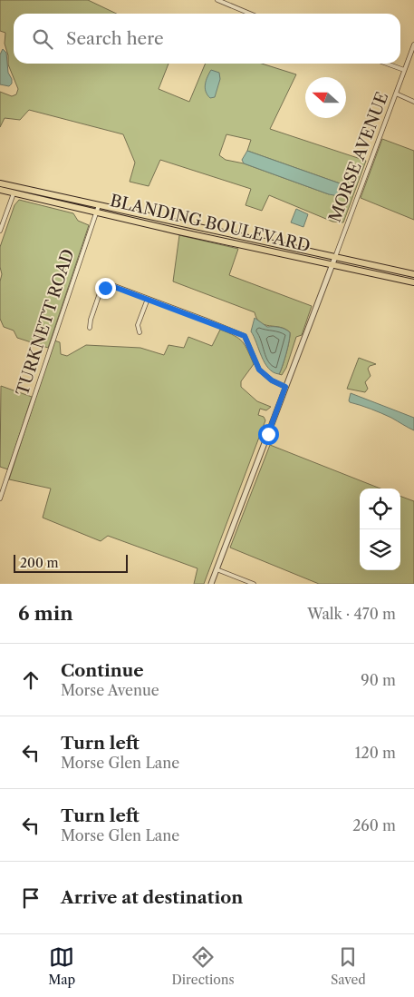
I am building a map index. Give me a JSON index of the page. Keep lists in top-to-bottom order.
{
  "streets": {
    "main road": ["BLANDING BOULEVARD"],
    "street": ["MORSE AVENUE", "TURKNETT ROAD"]
  },
  "crossings": [
    ["MORSE AVENUE", "BLANDING BOULEVARD"],
    ["BLANDING BOULEVARD", "TURKNETT ROAD"]
  ],
  "scale_bar": "200 m",
  "north": "left",
  "page": {
    "search": "Search here",
    "scale": "200 m",
    "heading": ["6 min", "Walk · 470 m"],
    "list": [
      ["Continue", "Morse Avenue", "90 m"],
      ["Turn left", "Morse Glen Lane", "120 m"],
      ["Turn left", "Morse Glen Lane", "260 m"],
      "Arrive at destination"
    ],
    "nav": ["Map", "Directions", "Saved"]
  }
}
